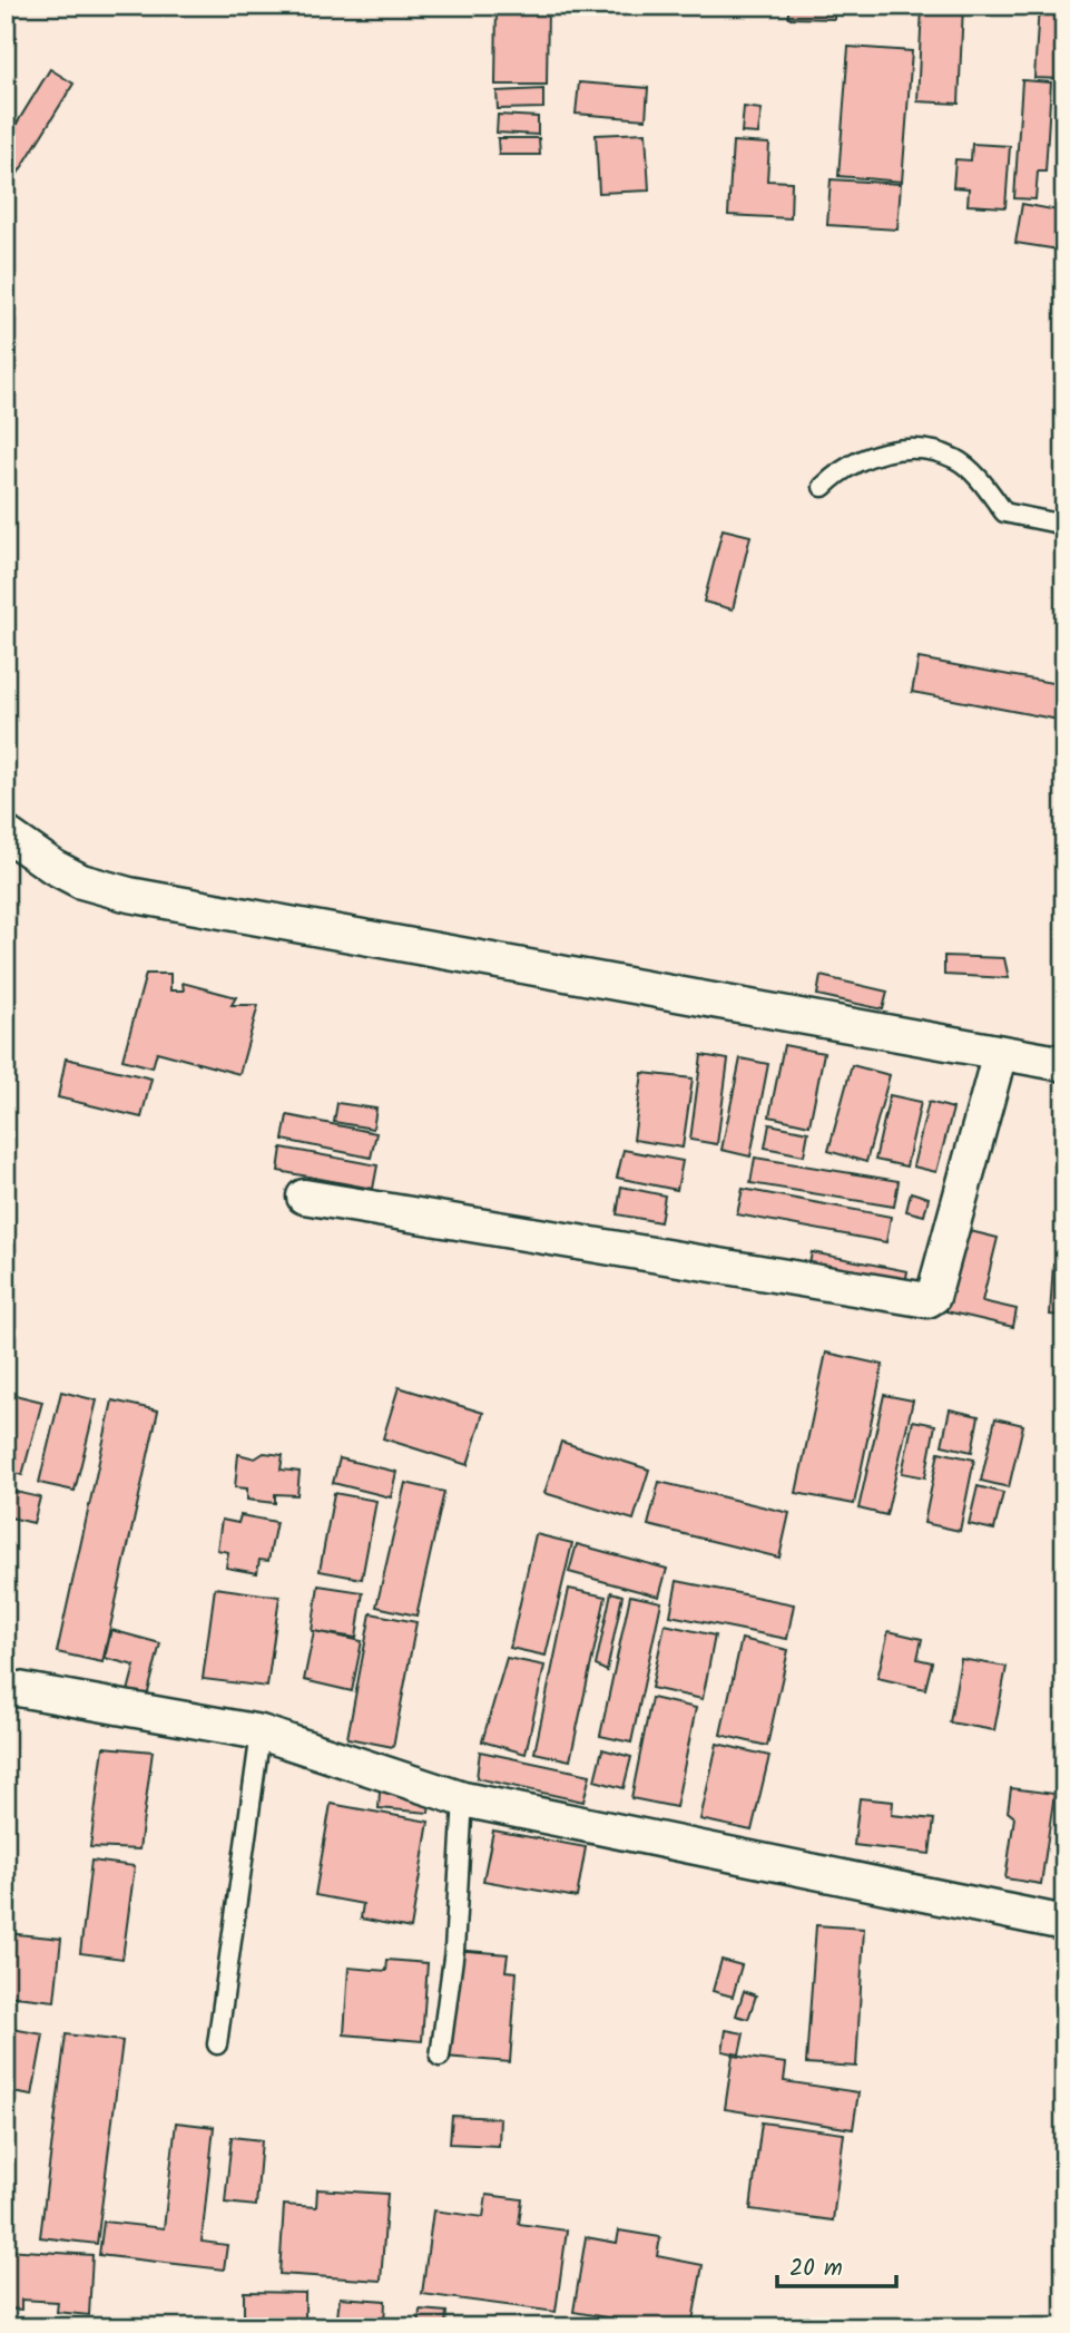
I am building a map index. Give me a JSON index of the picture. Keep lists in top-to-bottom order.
{
  "scale_bar": "20 m"
}
